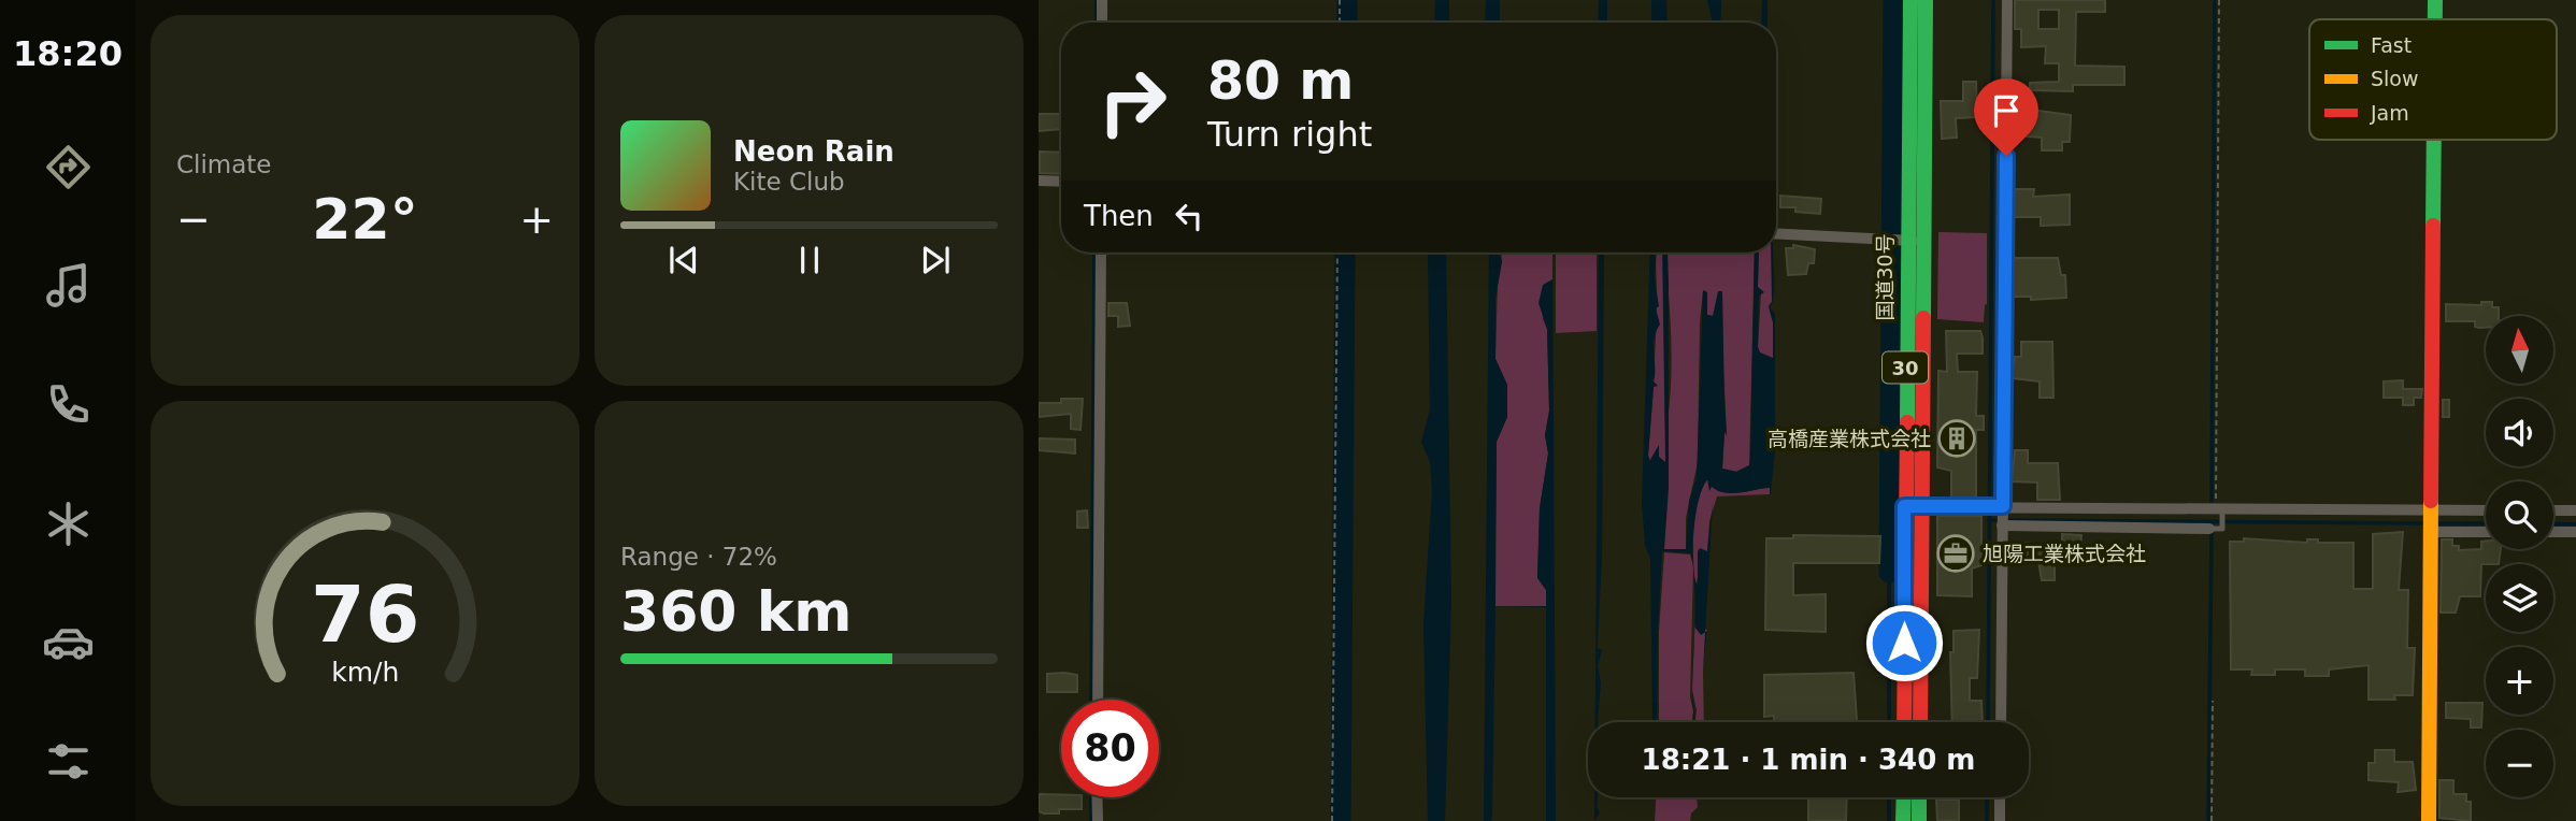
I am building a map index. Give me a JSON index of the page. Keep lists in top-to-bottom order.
{
  "streets": {
    "main road": ["国道30号", "30"]
  },
  "places": {
    "building": ["高橋産業株式会社"],
    "office": ["旭陽工業株式会社"]
  },
  "legend": ["Fast", "Slow", "Jam"],
  "north": "top",
  "page": {
    "tabs": "18:20",
    "tile": [
      "Climate",
      ["Range · 72%", "360 km"]
    ],
    "turn": ["80 m", "Turn right"],
    "song": ["Neon Rain", "Kite Club"],
    "then": "Then",
    "heat": ["−", "22°", "+"],
    "map_buttons": ["+", "−"],
    "limit": "80",
    "trip": "18:21 · 1 min · 340 m",
    "gauge": ["76", "km/h"]
  }
}
